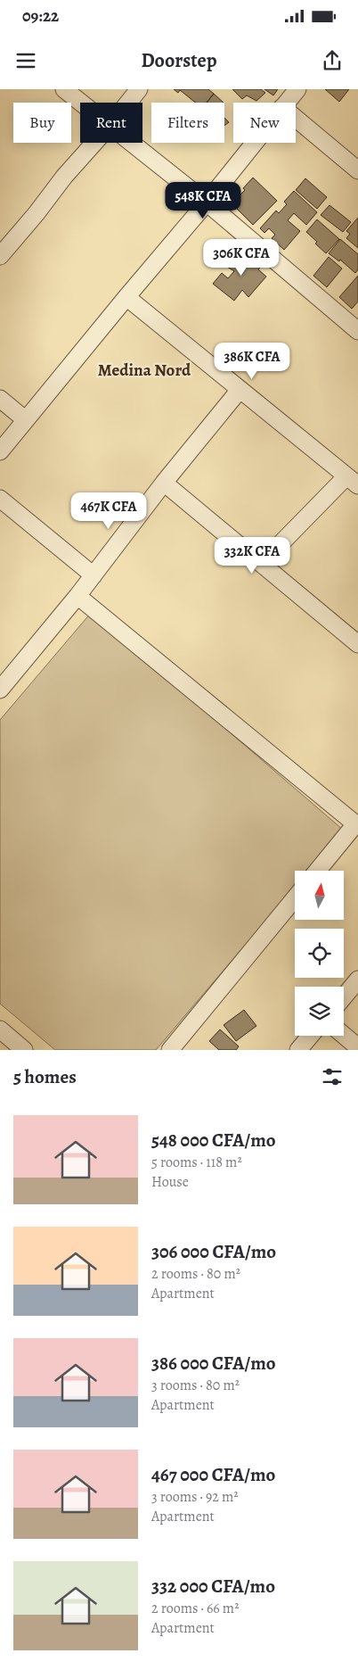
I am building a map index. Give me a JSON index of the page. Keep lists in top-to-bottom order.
{
  "districts": ["Medina Nord"],
  "north": "top",
  "page": {
    "status": "09:22",
    "header": "Doorstep",
    "chip": [
      "Buy",
      "Rent",
      "Filters",
      "New"
    ],
    "price": [
      "548K CFA",
      "306K CFA",
      "386K CFA",
      "467K CFA",
      "332K CFA"
    ],
    "heading": "5 homes",
    "list": [
      {
        "name": "548 000 CFA/mo",
        "note": "5 rooms · 118 m² · House"
      },
      {
        "name": "306 000 CFA/mo",
        "note": "2 rooms · 80 m² · Apartment"
      },
      {
        "name": "386 000 CFA/mo",
        "note": "3 rooms · 80 m² · Apartment"
      },
      {
        "name": "467 000 CFA/mo",
        "note": "3 rooms · 92 m² · Apartment"
      },
      {
        "name": "332 000 CFA/mo",
        "note": "2 rooms · 66 m² · Apartment"
      }
    ]
  }
}
